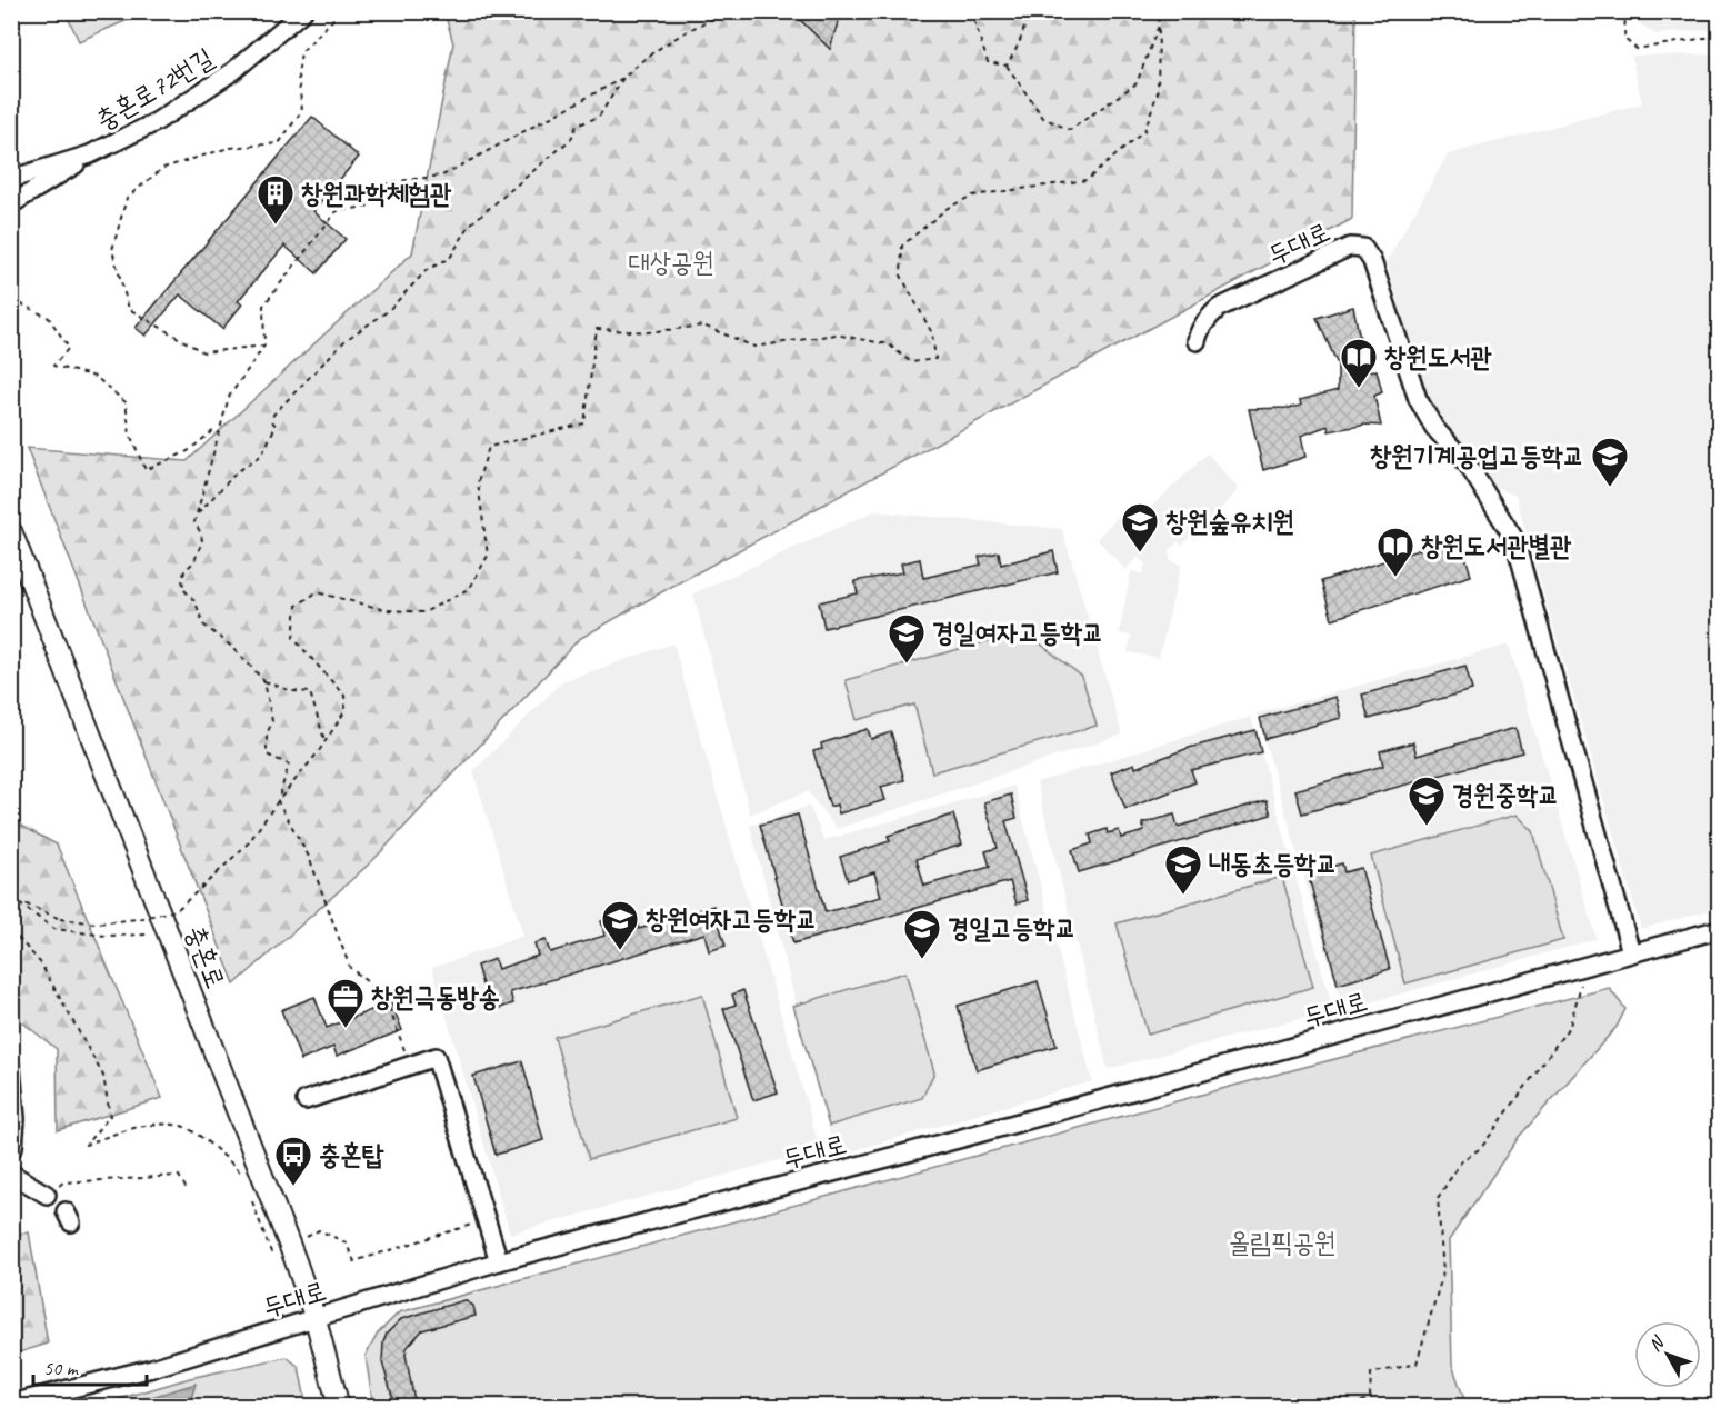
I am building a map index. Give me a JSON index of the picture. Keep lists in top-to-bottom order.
{
  "streets": {
    "main road": ["충혼로"],
    "street": ["충혼로72번길", "두대로"]
  },
  "crossings": [
    ["두대로", "충혼로"]
  ],
  "parks": ["대상공원", "올림픽공원"],
  "places": {
    "building": ["창원과학체험관"],
    "library": ["창원도서관", "창원도서관별관"],
    "school or university": [
      "창원기계공업고등학교",
      "창원숲유치원",
      "경일여자고등학교",
      "경원중학교",
      "내동초등학교",
      "창원여자고등학교",
      "경일고등학교"
    ],
    "office": ["창원극동방송"],
    "bus stop": ["충혼탑"]
  },
  "scale_bar": "50 m",
  "north": "top left"
}
